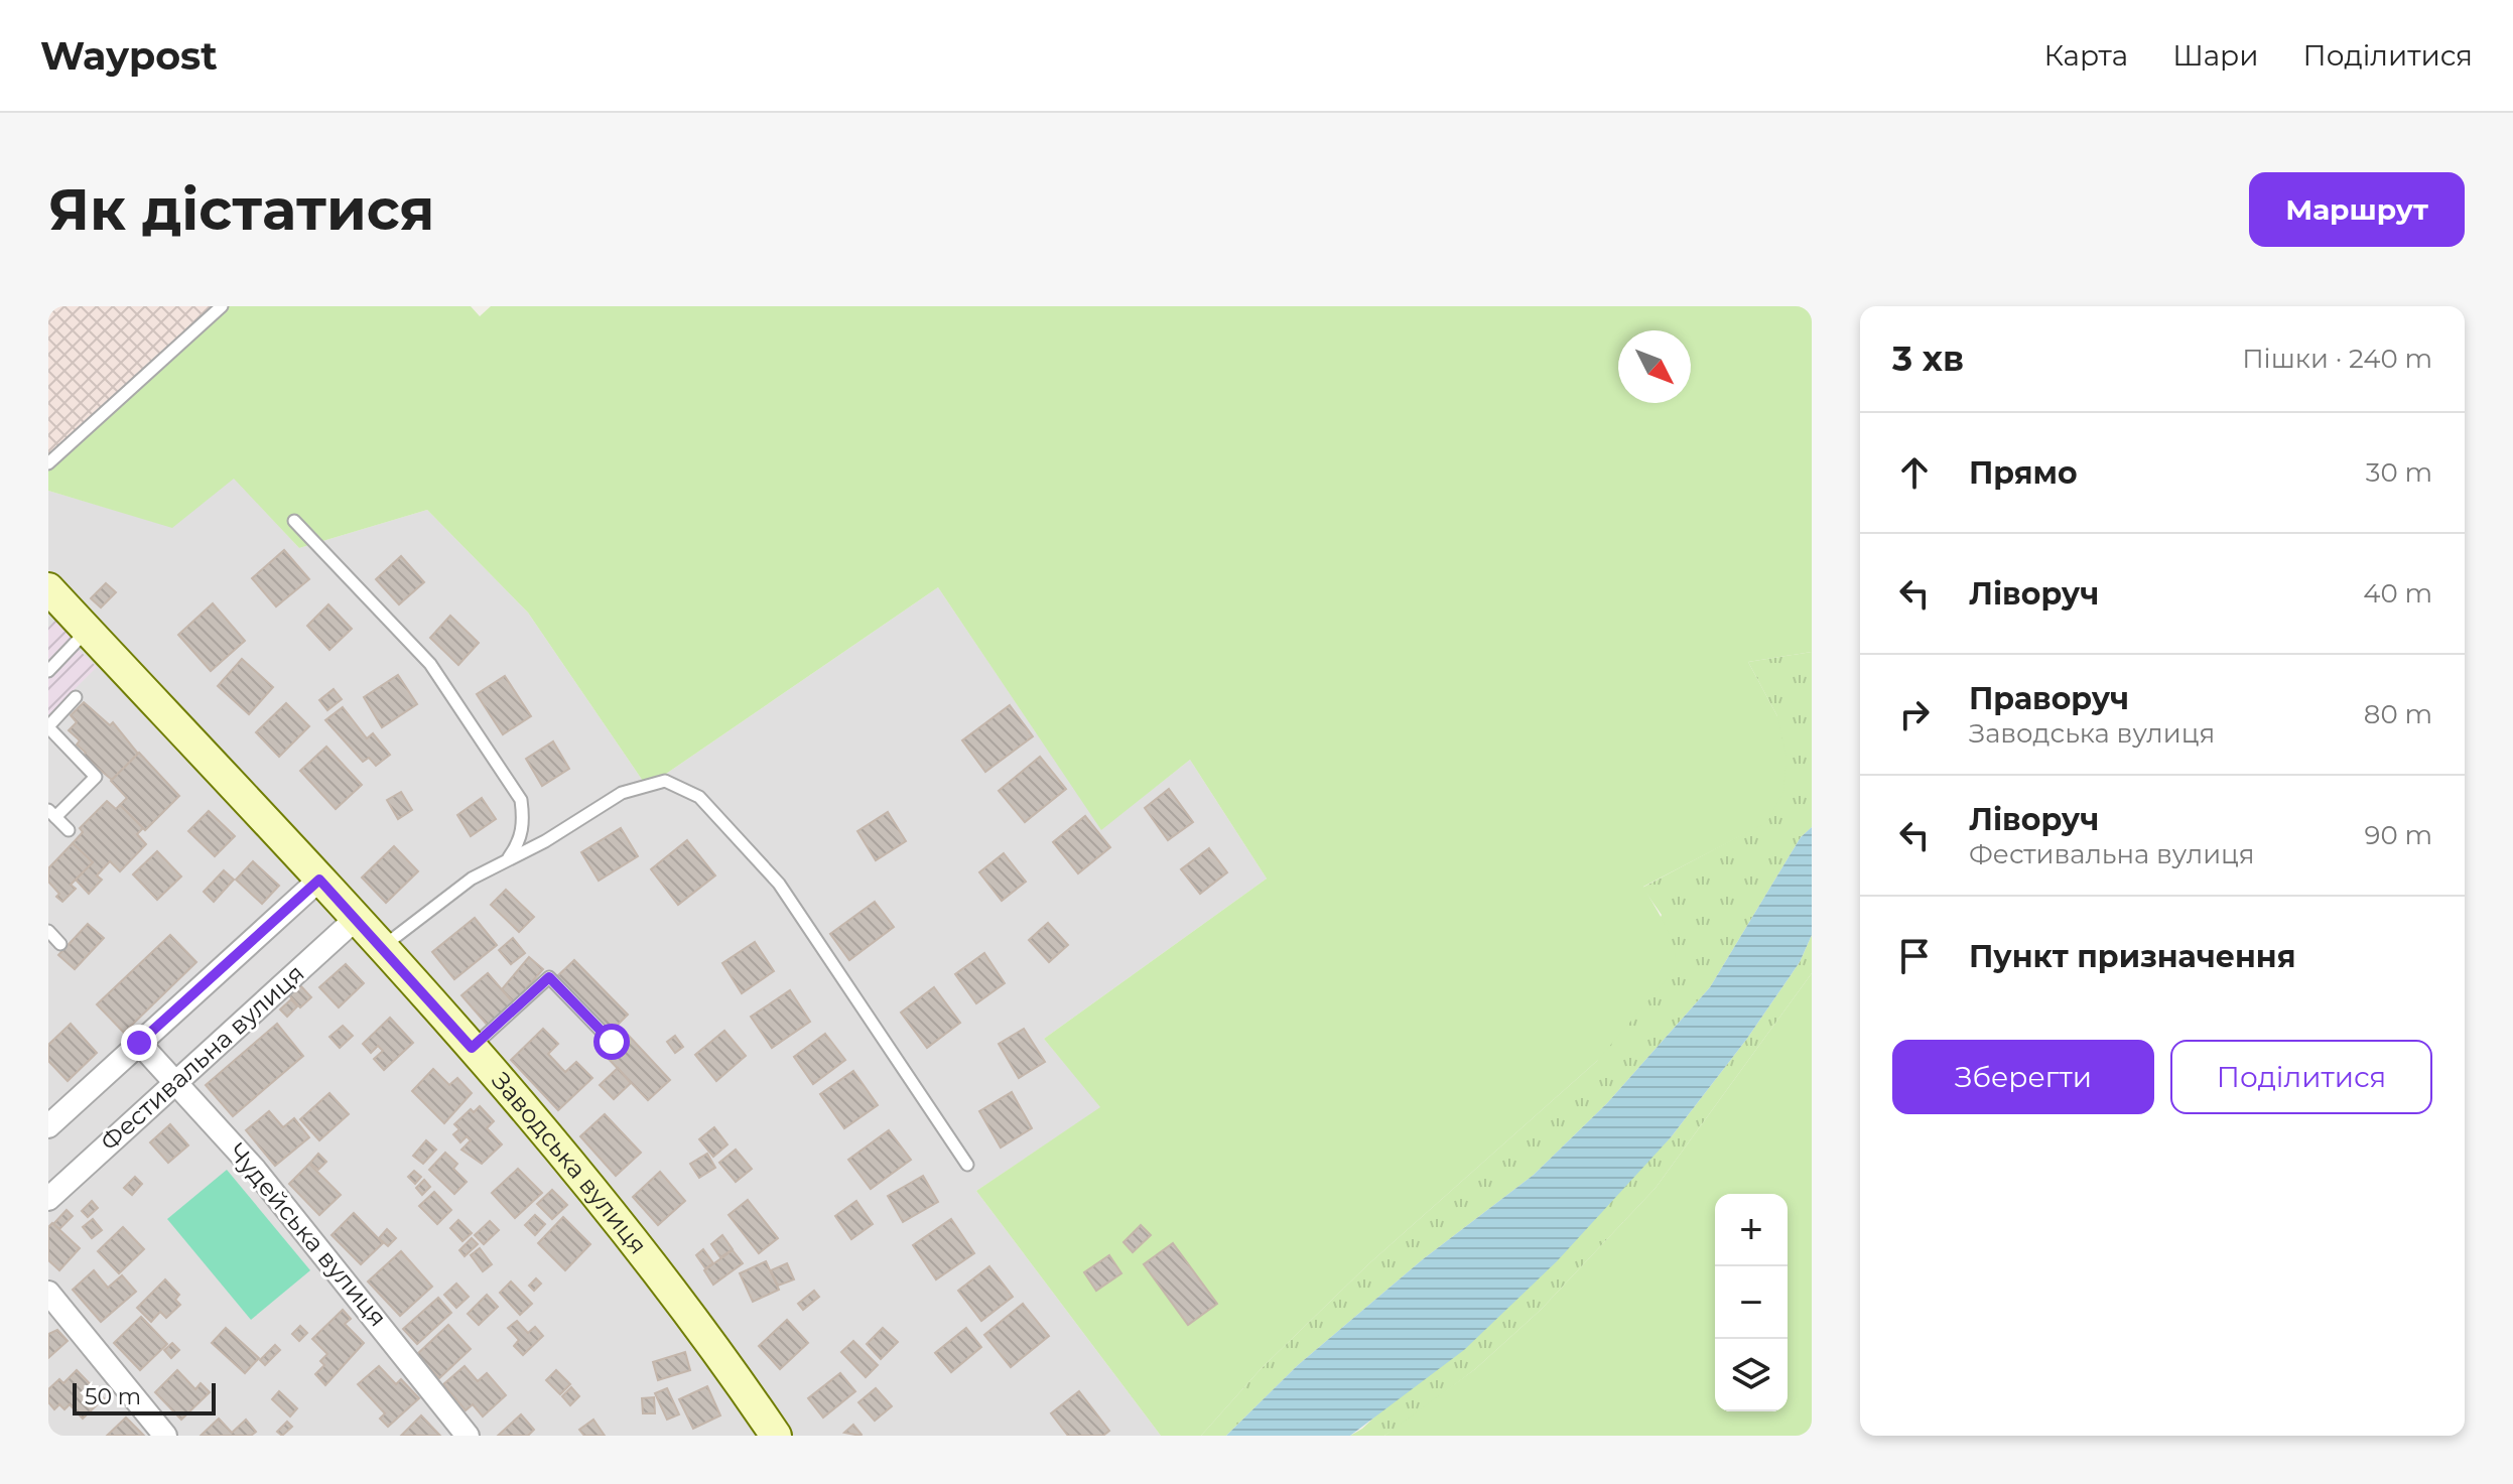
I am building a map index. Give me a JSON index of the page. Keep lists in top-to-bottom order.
{
  "streets": {
    "main road": ["Заводська вулиця"],
    "street": ["Фестивальна вулиця", "Чудейська вулиця"]
  },
  "crossings": [
    ["Фестивальна вулиця", "Заводська вулиця"],
    ["Фестивальна вулиця", "Чудейська вулиця"]
  ],
  "scale_bar": "50 m",
  "north": "bottom right",
  "page": {
    "header": "Waypost",
    "nav": ["Карта", "Шари", "Поділитися"],
    "buttons": [
      "Маршрут",
      ["Зберегти", "Поділитися"]
    ],
    "title": "Як дістатися",
    "heading": ["3 хв", "Пішки · 240 m"],
    "list": [
      ["Прямо", "30 m"],
      ["Ліворуч", "40 m"],
      ["Праворуч", "Заводська вулиця", "80 m"],
      ["Ліворуч", "Фестивальна вулиця", "90 m"],
      "Пункт призначення"
    ],
    "map_buttons": ["+", "−"],
    "scale": "50 m"
  }
}
